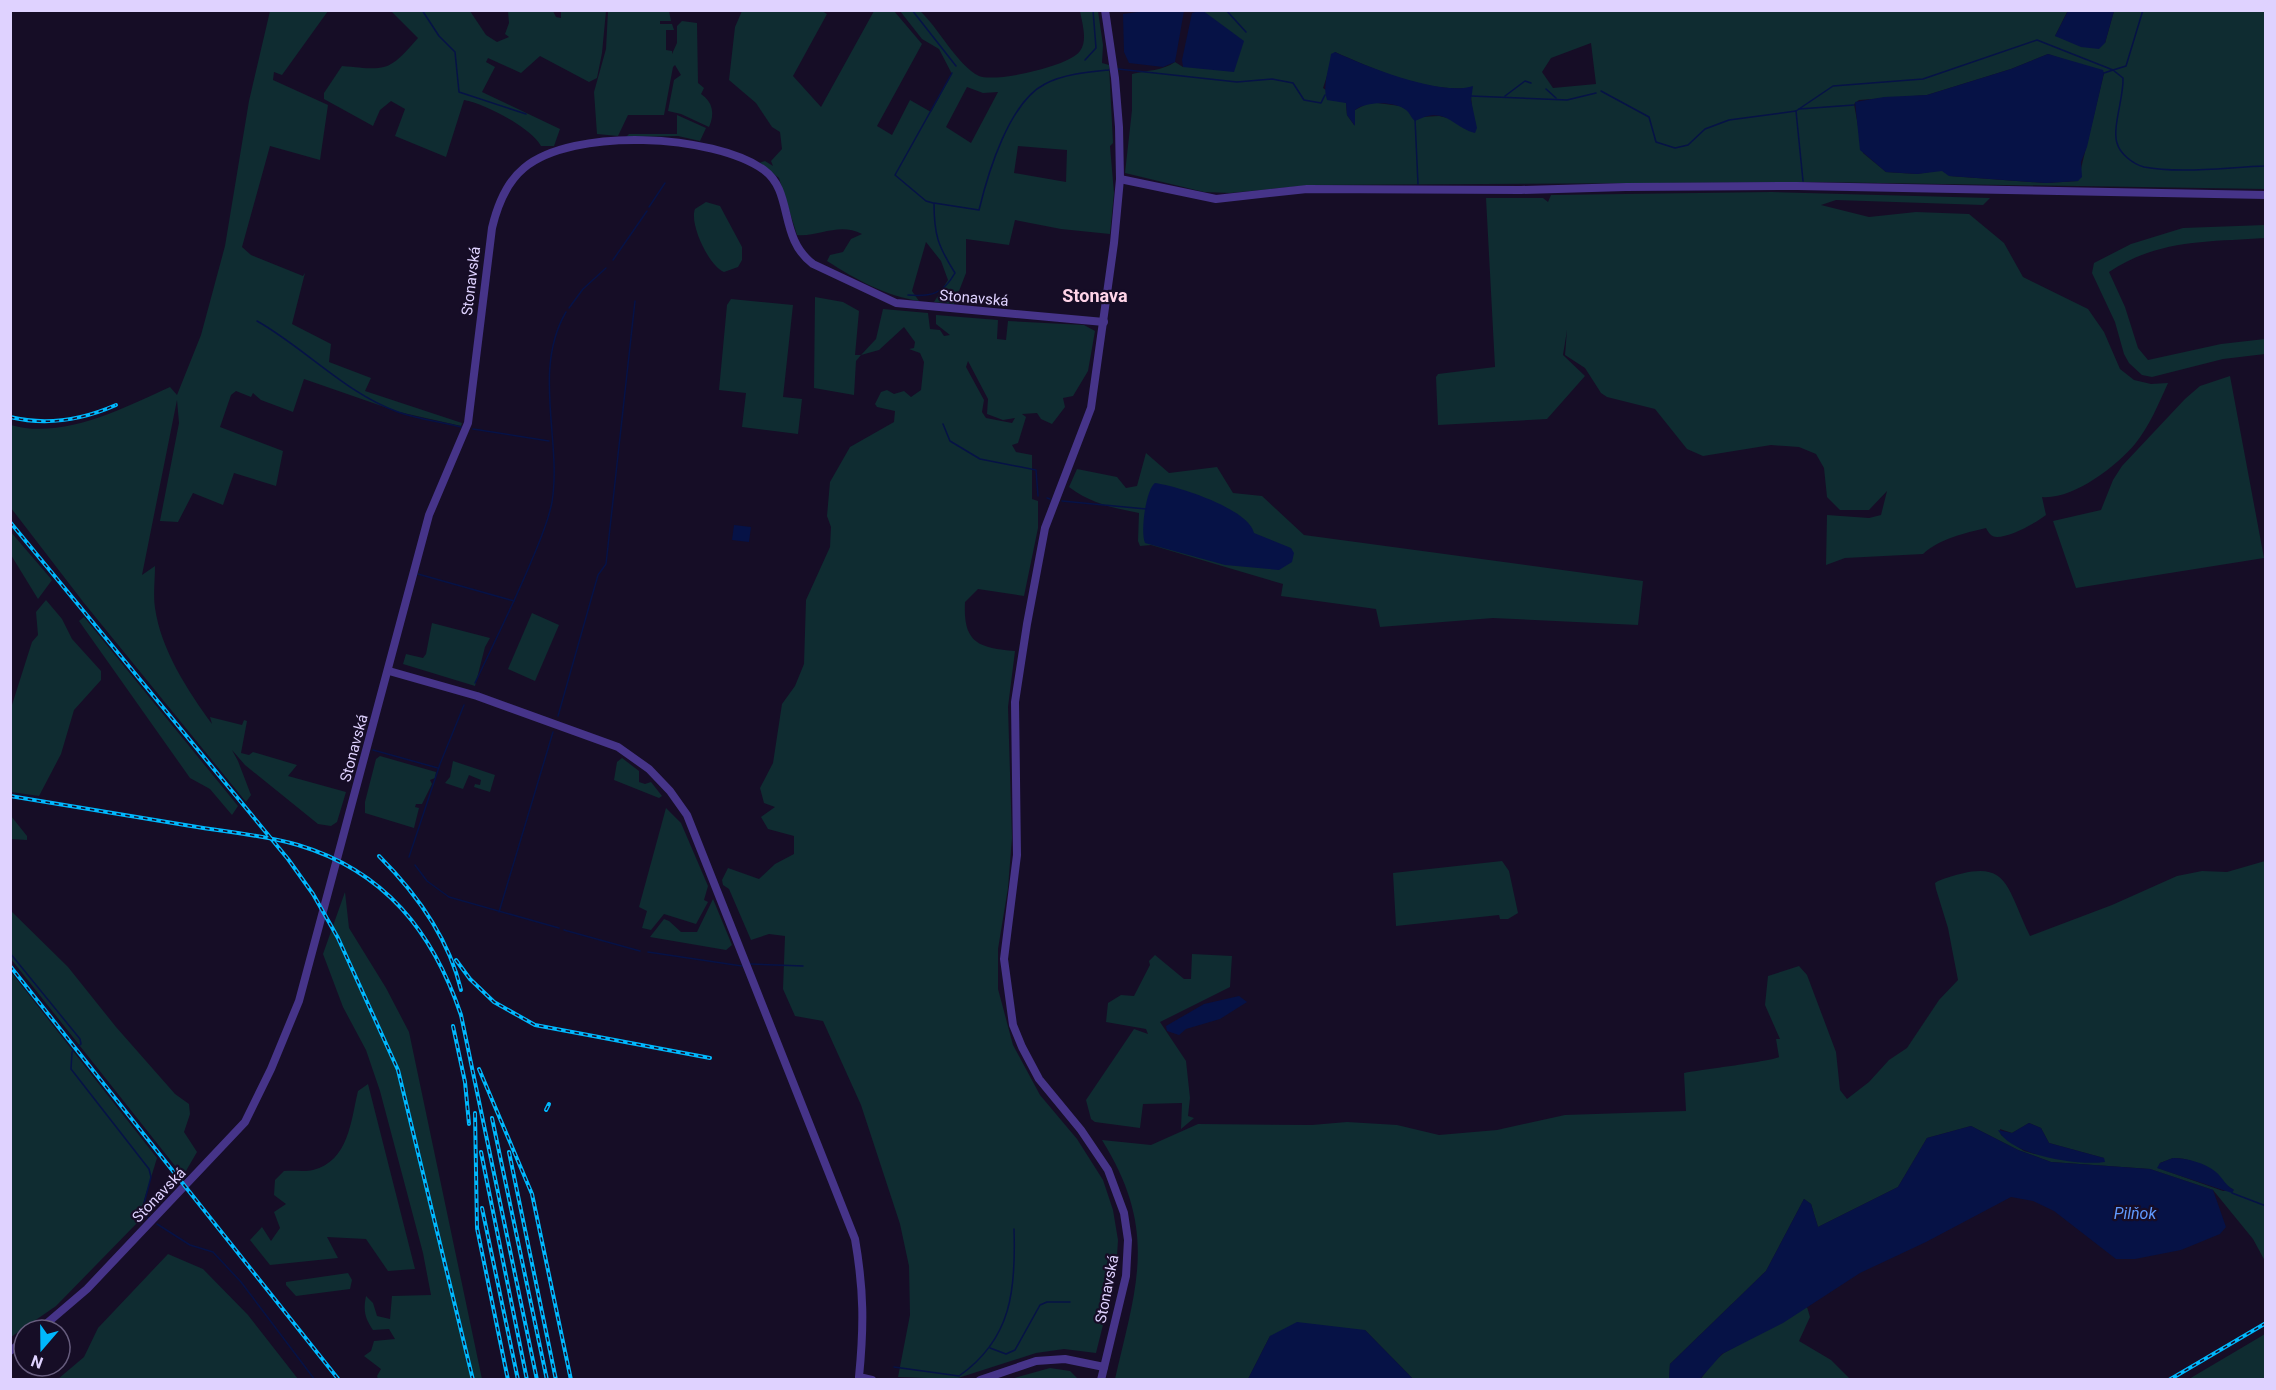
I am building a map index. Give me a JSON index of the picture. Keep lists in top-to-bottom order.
{
  "streets": {
    "street": ["Stonavská"]
  },
  "districts": ["Stonava"],
  "water": ["Pilňok"],
  "north": "bottom"
}
